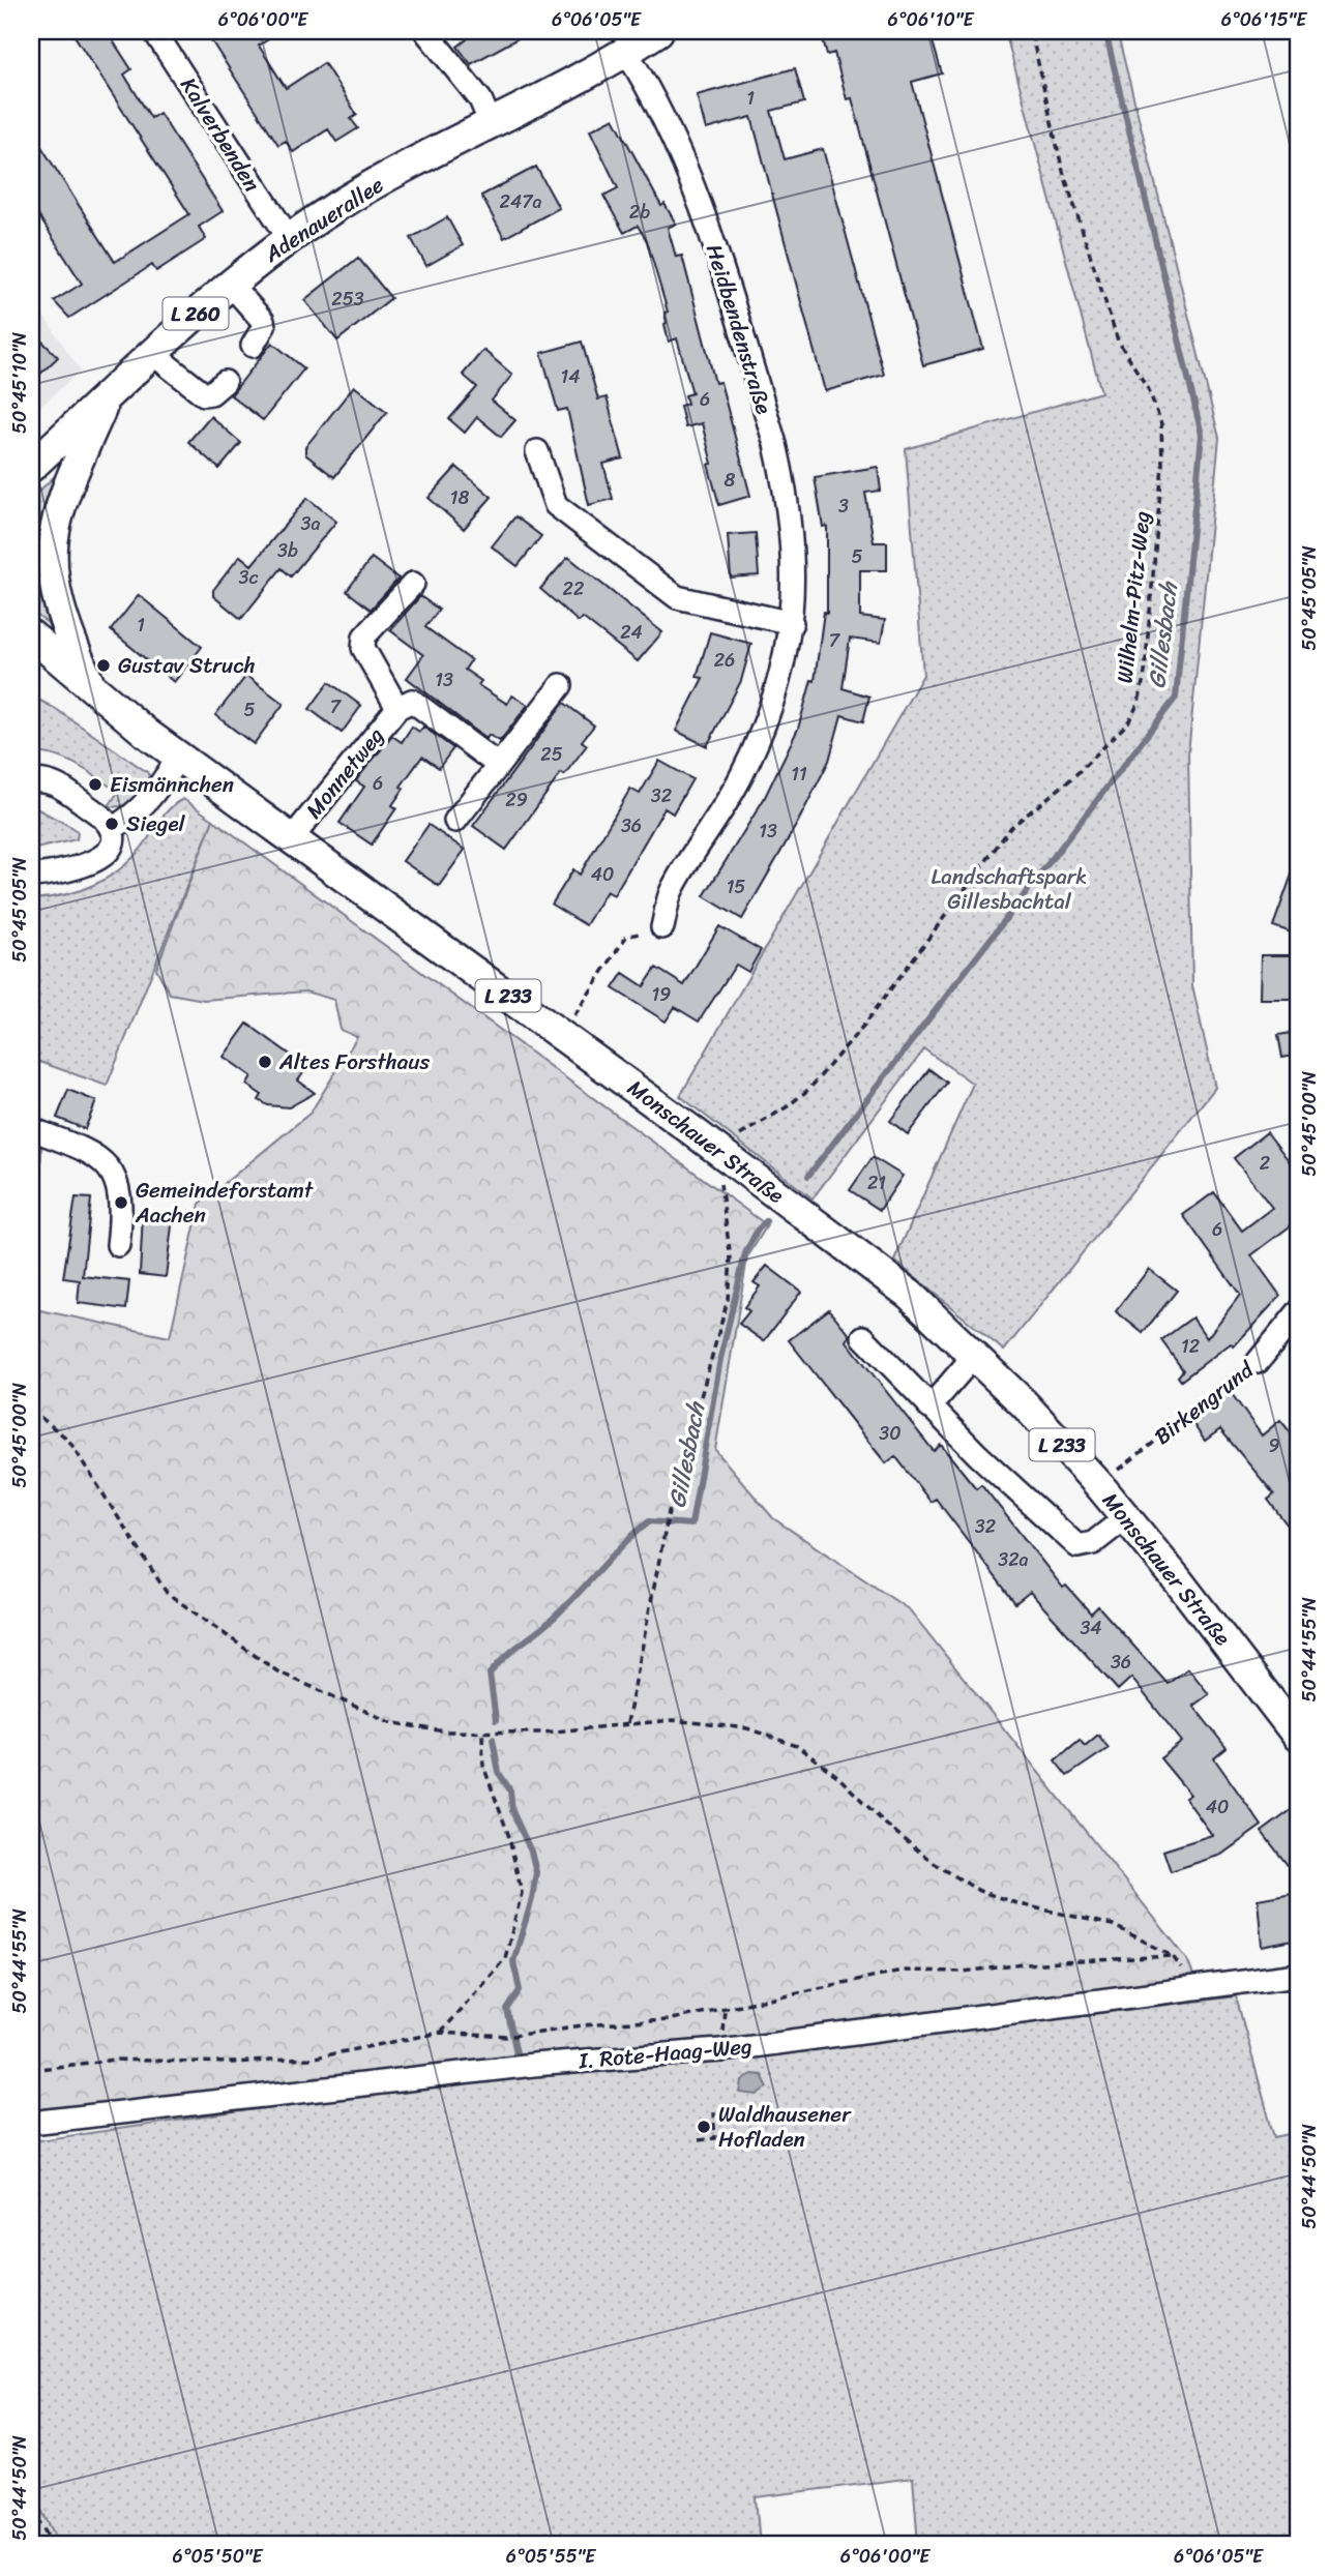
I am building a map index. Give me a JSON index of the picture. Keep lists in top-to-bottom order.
{
  "streets": {
    "main road": [
      "Adenauerallee",
      "L 260",
      "L 233",
      "Monschauer Straße"
    ],
    "street": [
      "Kalverbenden",
      "Heidbendenstraße",
      "Monnetweg",
      "Birkengrund",
      "I. Rote-Haag-Weg"
    ],
    "path": ["Wilhelm-Pitz-Weg"]
  },
  "crossings": [
    ["Kalverbenden", "Adenauerallee"],
    ["Adenauerallee", "Heidbendenstraße"],
    ["Wilhelm-Pitz-Weg", "Monschauer Straße"],
    ["Monnetweg", "Monschauer Straße"],
    ["Monschauer Straße", "Birkengrund"]
  ],
  "water": ["Gillesbach"],
  "parks": ["Landschaftspark Gillesbachtal"],
  "places": [
    "Gustav Struch",
    "Eismännchen",
    "Siegel",
    "Altes Forsthaus",
    "Gemeindeforstamt Aachen",
    "Waldhausener Hofladen"
  ],
  "house_numbers": [
    "1",
    "247a",
    "2b",
    "253",
    "14",
    "6",
    "8",
    "18",
    "3",
    "3a",
    "3b",
    "5",
    "3c",
    "22",
    "1",
    "24",
    "7",
    "26",
    "13",
    "7",
    "5",
    "25",
    "11",
    "6",
    "32",
    "29",
    "36",
    "13",
    "40",
    "15",
    "19",
    "2",
    "21",
    "6",
    "12",
    "30",
    "9",
    "32",
    "32a",
    "34",
    "36",
    "40"
  ],
  "coordinates": [
    "6°06'00\"E",
    "6°06'05\"E",
    "6°06'10\"E",
    "6°06'15\"E",
    "50°45'10\"N",
    "50°45'05\"N",
    "50°45'00\"N",
    "50°44'55\"N",
    "50°44'50\"N",
    "6°05'50\"E",
    "6°05'55\"E"
  ]
}
